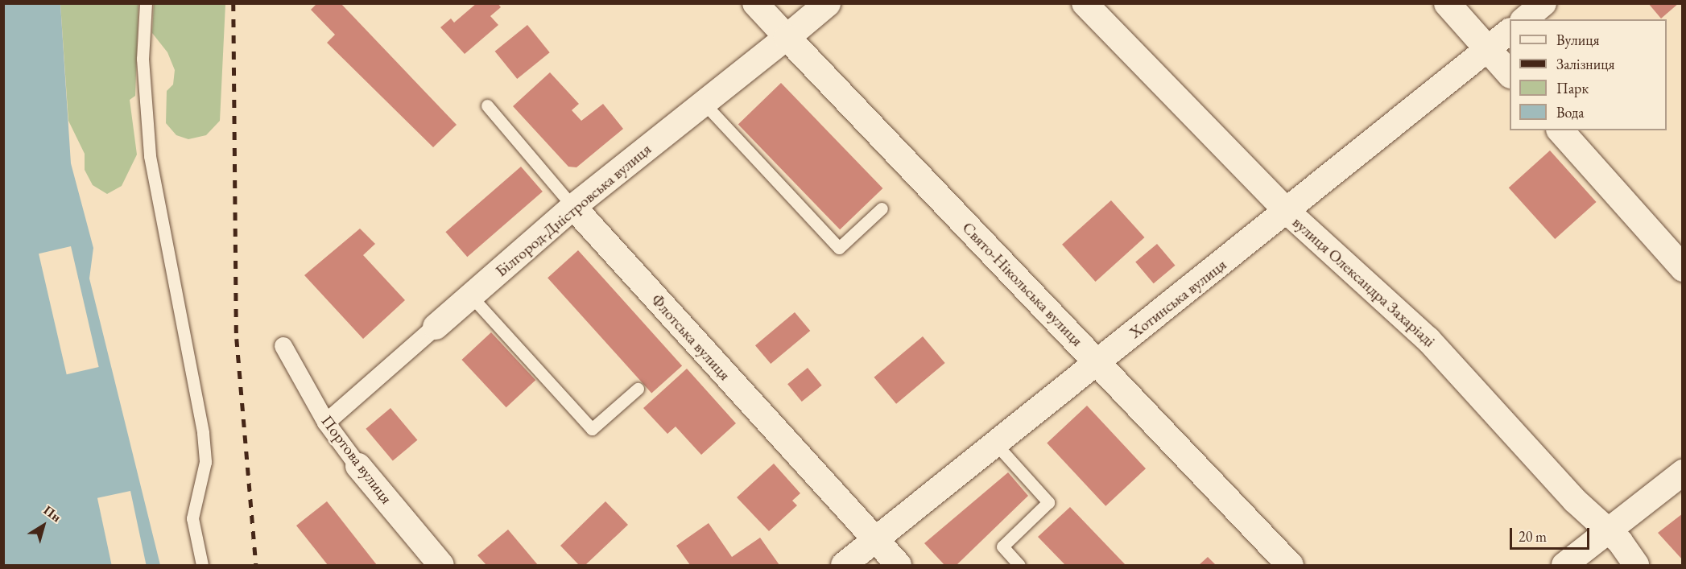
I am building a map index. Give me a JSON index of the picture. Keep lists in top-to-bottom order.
{
  "streets": {
    "main road": ["Білгород-Дністровська вулиця", "Свято-Нікольська вулиця"],
    "street": [
      "вулиця Олександра Захаріаді",
      "Хотинська вулиця",
      "Флотська вулиця",
      "Портова вулиця"
    ]
  },
  "crossings": [
    ["Білгород-Дністровська вулиця", "Свято-Нікольська вулиця"],
    ["Білгород-Дністровська вулиця", "Флотська вулиця"],
    ["Білгород-Дністровська вулиця", "Портова вулиця"],
    ["вулиця Олександра Захаріаді", "Хотинська вулиця"],
    ["Свято-Нікольська вулиця", "Хотинська вулиця"],
    ["Хотинська вулиця", "Флотська вулиця"]
  ],
  "legend": [
    "Вулиця",
    "Залізниця",
    "Парк",
    "Вода"
  ],
  "scale_bar": "20 m",
  "north": "top right"
}
